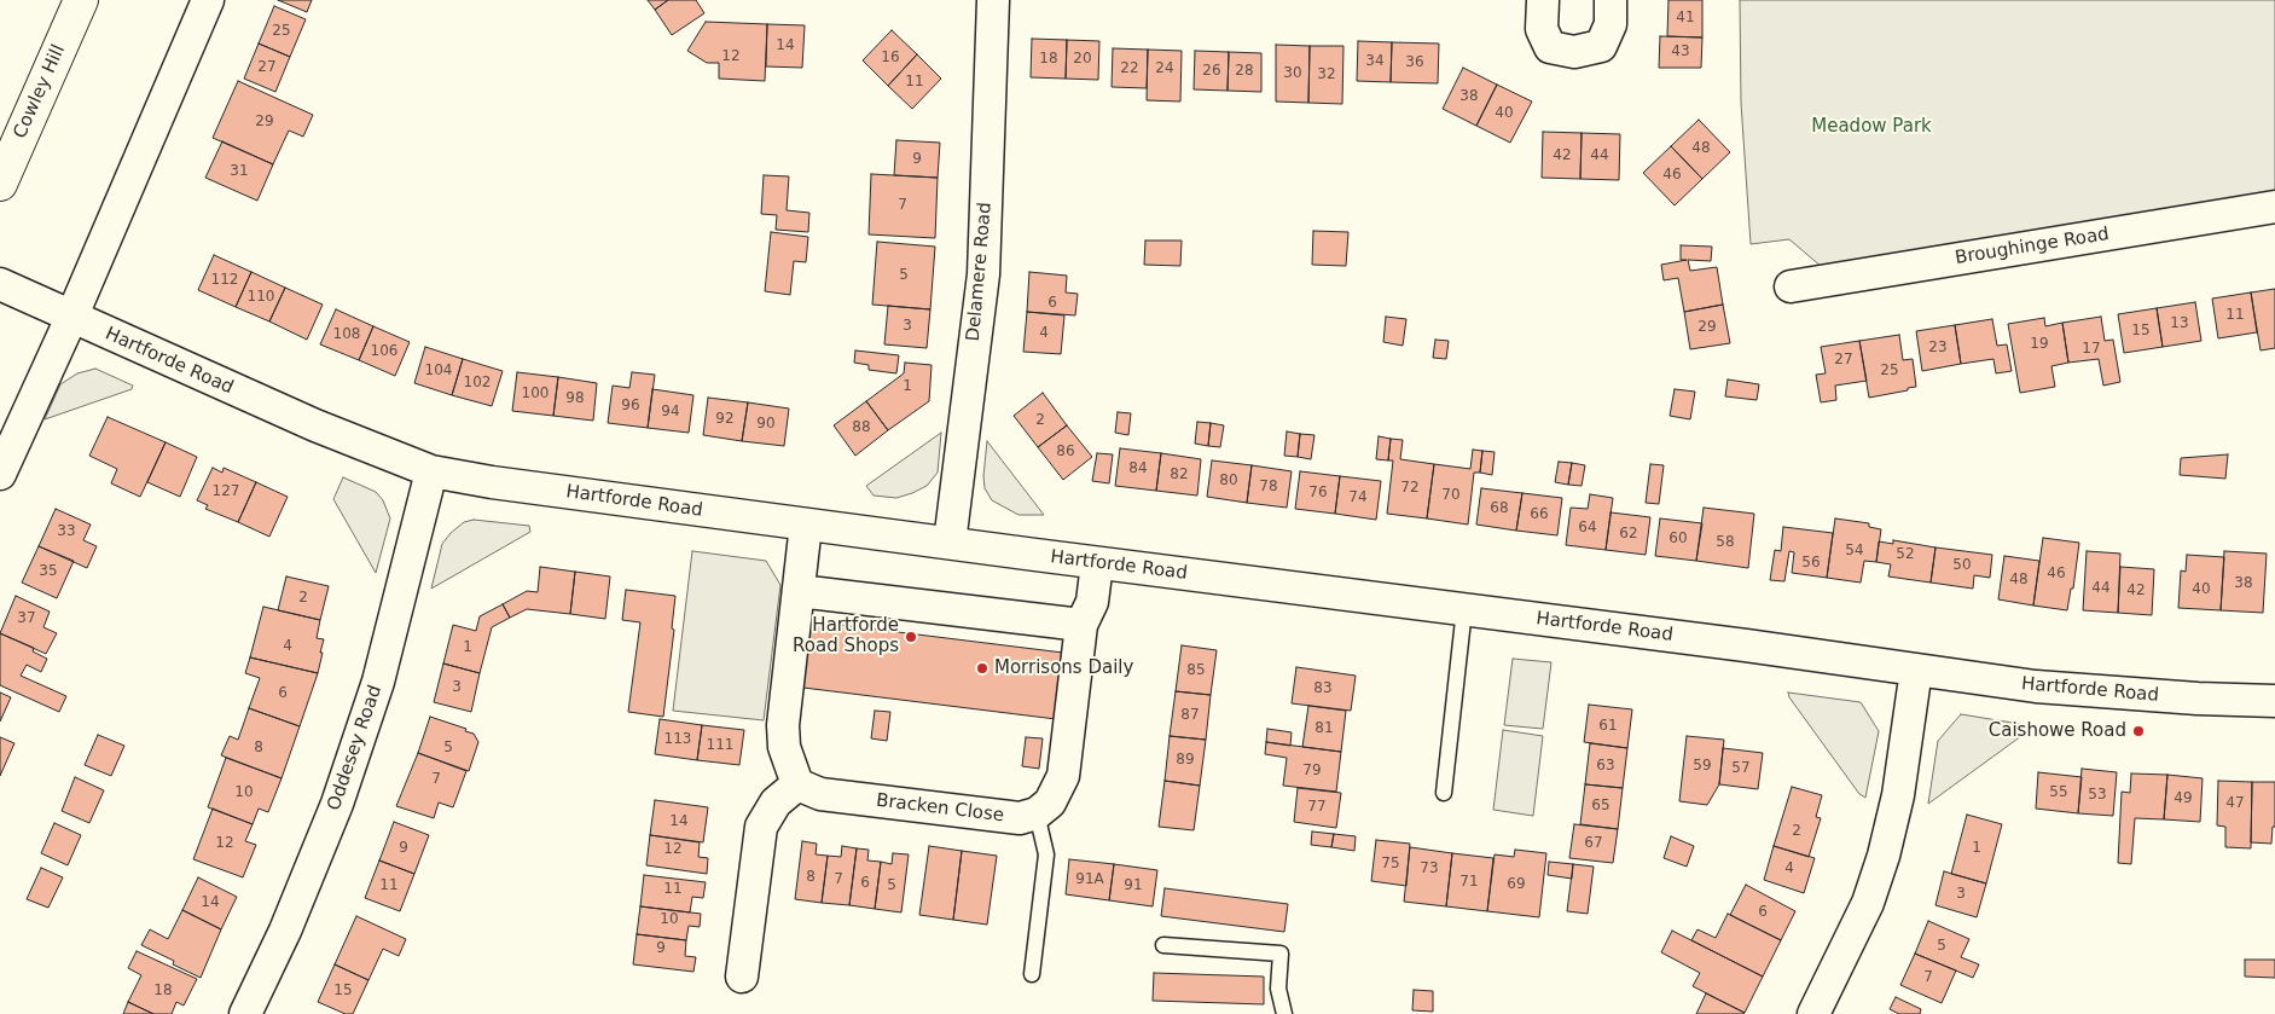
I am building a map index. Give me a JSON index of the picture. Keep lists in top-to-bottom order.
{
  "streets": {
    "main road": ["Cowley Hill"],
    "street": [
      "Broughinge Road",
      "Delamere Road",
      "Hartforde Road",
      "Oddesey Road",
      "Bracken Close"
    ]
  },
  "crossings": [
    ["Delamere Road", "Hartforde Road"],
    ["Hartforde Road", "Oddesey Road"]
  ],
  "parks": ["Meadow Park"],
  "places": ["Hartforde Road Shops", "Morrisons Daily", "Caishowe Road"],
  "house_numbers": [
    "41",
    "25",
    "14",
    "43",
    "12",
    "16",
    "18",
    "20",
    "34",
    "36",
    "27",
    "22",
    "24",
    "26",
    "28",
    "30",
    "32",
    "11",
    "38",
    "40",
    "29",
    "48",
    "42",
    "44",
    "9",
    "31",
    "46",
    "7",
    "5",
    "112",
    "110",
    "6",
    "11",
    "13",
    "3",
    "29",
    "15",
    "4",
    "108",
    "19",
    "23",
    "17",
    "106",
    "27",
    "104",
    "25",
    "102",
    "1",
    "100",
    "98",
    "96",
    "94",
    "92",
    "2",
    "90",
    "88",
    "86",
    "84",
    "82",
    "80",
    "78",
    "72",
    "127",
    "76",
    "70",
    "74",
    "68",
    "66",
    "64",
    "33",
    "62",
    "60",
    "58",
    "54",
    "52",
    "56",
    "50",
    "35",
    "46",
    "48",
    "38",
    "44",
    "40",
    "42",
    "2",
    "37",
    "4",
    "1",
    "85",
    "3",
    "83",
    "6",
    "87",
    "61",
    "81",
    "113",
    "111",
    "8",
    "5",
    "89",
    "63",
    "59",
    "57",
    "79",
    "7",
    "10",
    "55",
    "53",
    "49",
    "47",
    "65",
    "77",
    "14",
    "2",
    "12",
    "67",
    "9",
    "1",
    "12",
    "75",
    "73",
    "4",
    "8",
    "7",
    "91A",
    "71",
    "6",
    "69",
    "11",
    "5",
    "91",
    "11",
    "3",
    "14",
    "6",
    "10",
    "5",
    "9",
    "7",
    "18",
    "15"
  ]
}
